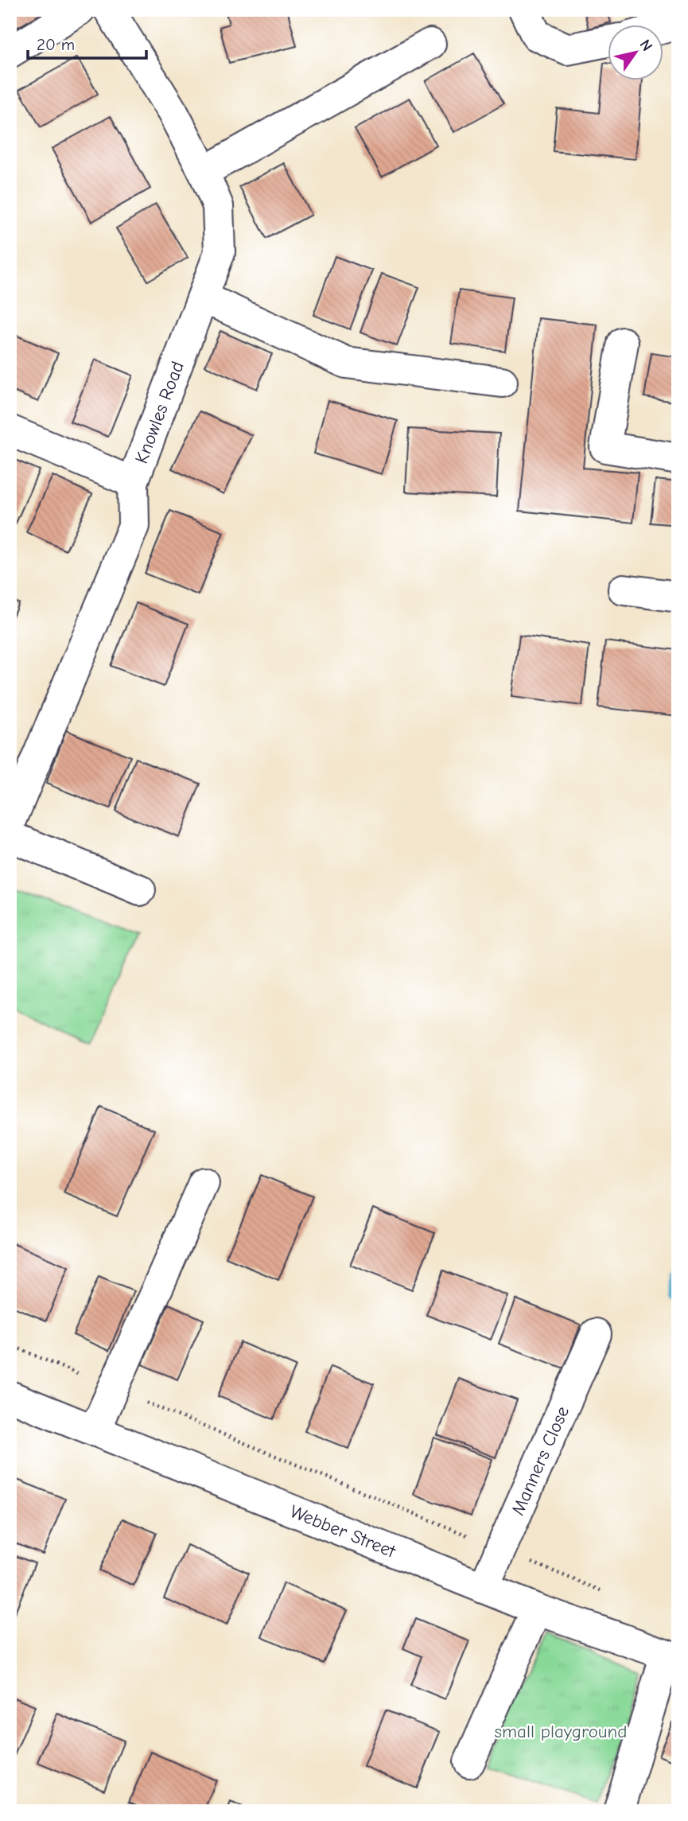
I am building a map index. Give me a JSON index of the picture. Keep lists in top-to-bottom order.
{
  "streets": {
    "street": ["Knowles Road", "Manners Close", "Webber Street"]
  },
  "crossings": [
    ["Manners Close", "Webber Street"]
  ],
  "parks": ["small playground"],
  "scale_bar": "20 m",
  "north": "top right"
}
